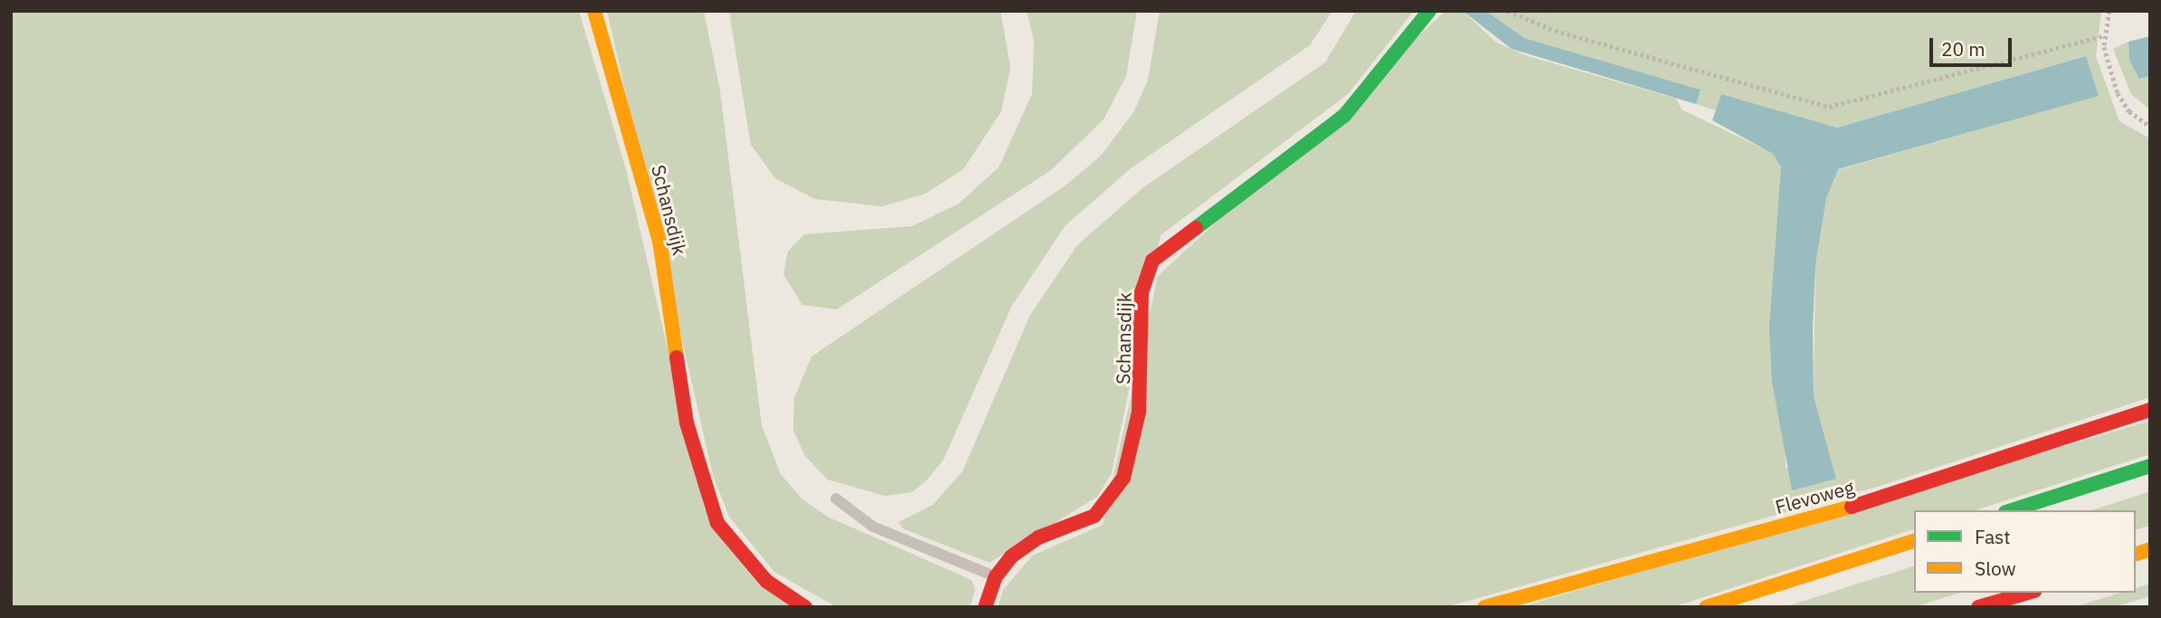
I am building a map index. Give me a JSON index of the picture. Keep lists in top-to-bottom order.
{
  "streets": {
    "main road": ["Schansdijk", "Flevoweg"]
  },
  "legend": ["Fast", "Slow"],
  "scale_bar": "20 m"
}
